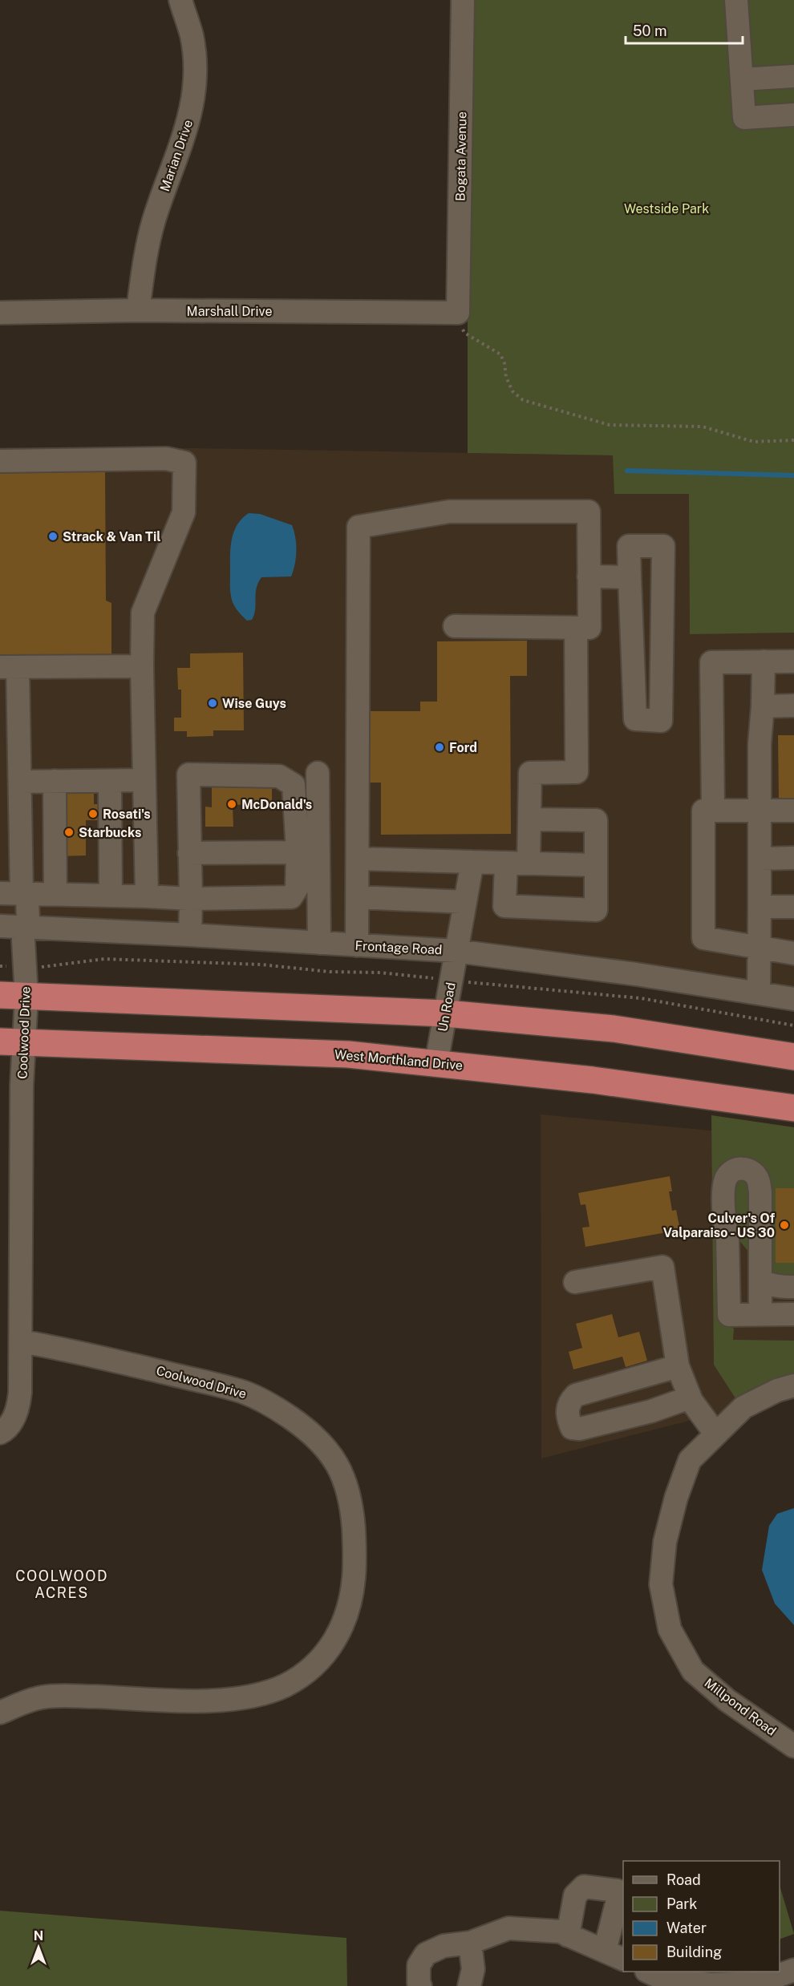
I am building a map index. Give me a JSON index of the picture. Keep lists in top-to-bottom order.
{
  "streets": {
    "highway": ["West Morthland Drive"],
    "street": [
      "Marian Drive",
      "Bogata Avenue",
      "Marshall Drive",
      "Frontage Road",
      "Un Road",
      "Coolwood Drive",
      "Millpond Road"
    ]
  },
  "crossings": [
    ["Marian Drive", "Marshall Drive"],
    ["Bogata Avenue", "Marshall Drive"],
    ["Frontage Road", "Un Road"],
    ["Frontage Road", "Coolwood Drive"],
    ["Un Road", "West Morthland Drive"],
    ["Coolwood Drive", "West Morthland Drive"]
  ],
  "districts": ["COOLWOOD ACRES"],
  "parks": ["Westside Park"],
  "places": [
    "Strack & Van Til",
    "Wise Guys",
    "Ford",
    "McDonald's",
    "Rosati's",
    "Starbucks",
    "Culver's Of Valparaiso - US 30"
  ],
  "legend": [
    "Road",
    "Park",
    "Water",
    "Building"
  ],
  "scale_bar": "50 m",
  "north": "top"
}
